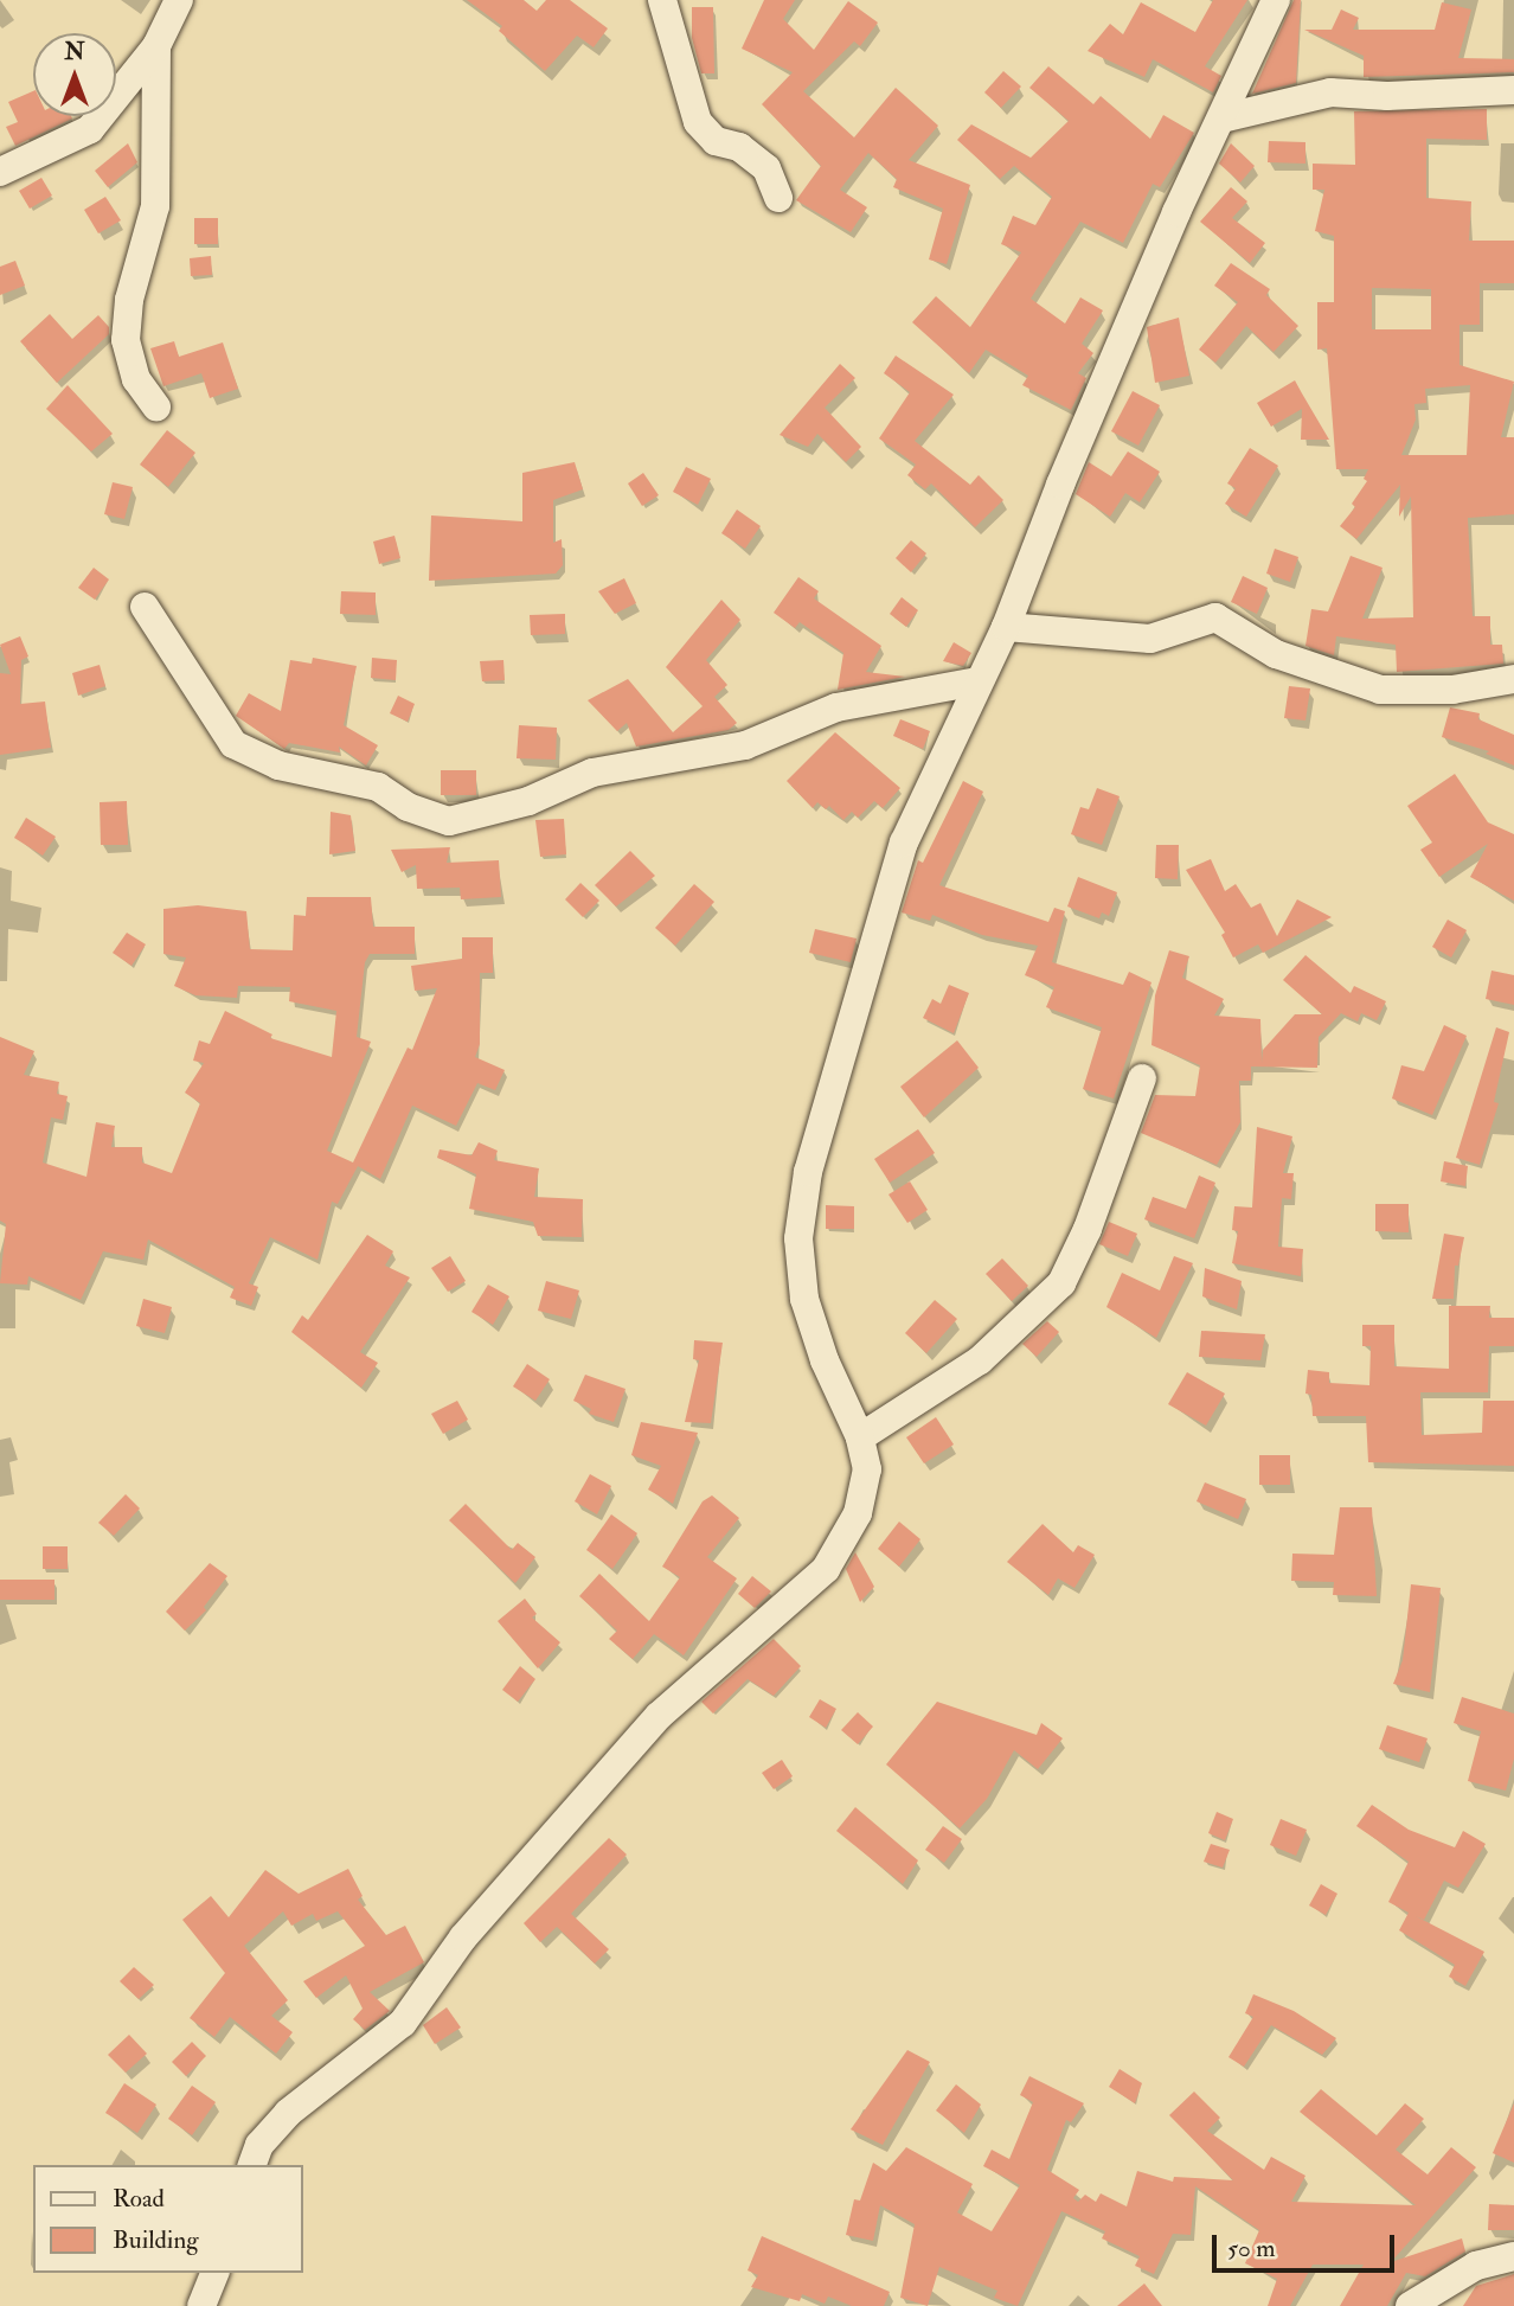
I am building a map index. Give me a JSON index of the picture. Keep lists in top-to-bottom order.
{
  "legend": ["Road", "Building"],
  "scale_bar": "50 m",
  "north": "top"
}
